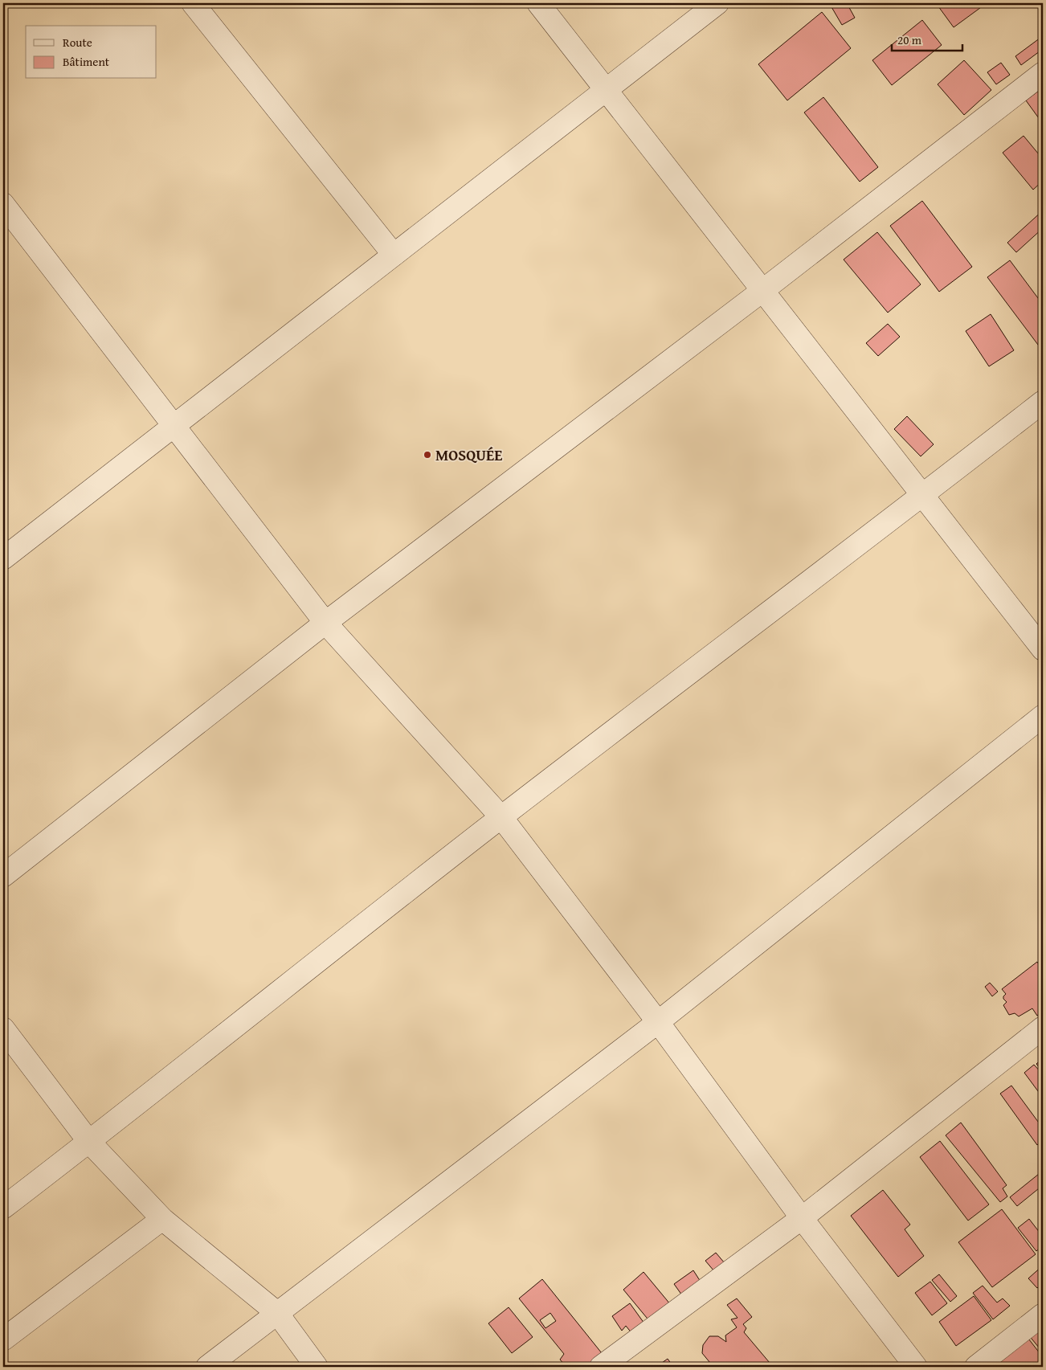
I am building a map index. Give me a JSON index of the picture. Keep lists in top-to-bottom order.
{
  "places": ["MOSQUÉE"],
  "legend": ["Route", "Bâtiment"],
  "scale_bar": "20 m"
}
